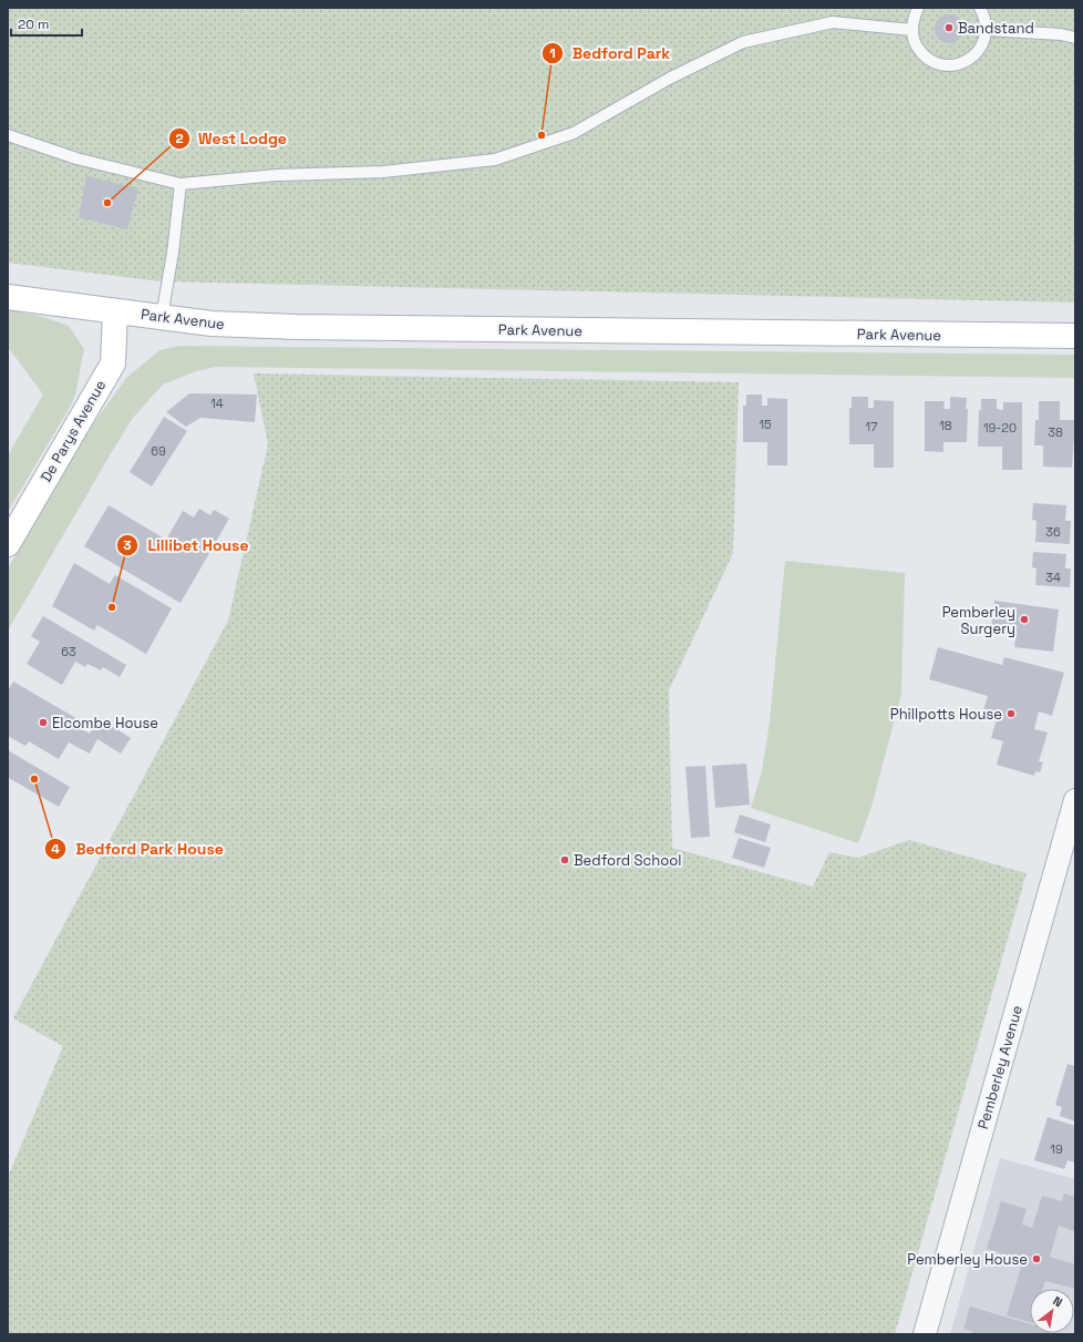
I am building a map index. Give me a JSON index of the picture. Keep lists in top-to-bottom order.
{
  "streets": {
    "street": ["Park Avenue", "De Parys Avenue", "Pemberley Avenue"]
  },
  "crossings": [
    ["Park Avenue", "De Parys Avenue"]
  ],
  "places": [
    "Bandstand",
    "Bedford Park",
    "West Lodge",
    "Lillibet House",
    "Pemberley Surgery",
    "Phillpotts House",
    "Elcombe House",
    "Bedford Park House",
    "Bedford School",
    "Pemberley House"
  ],
  "house_numbers": [
    "14",
    "15",
    "18",
    "17",
    "19-20",
    "38",
    "69",
    "36",
    "34",
    "63",
    "19"
  ],
  "scale_bar": "20 m",
  "north": "top right"
}
